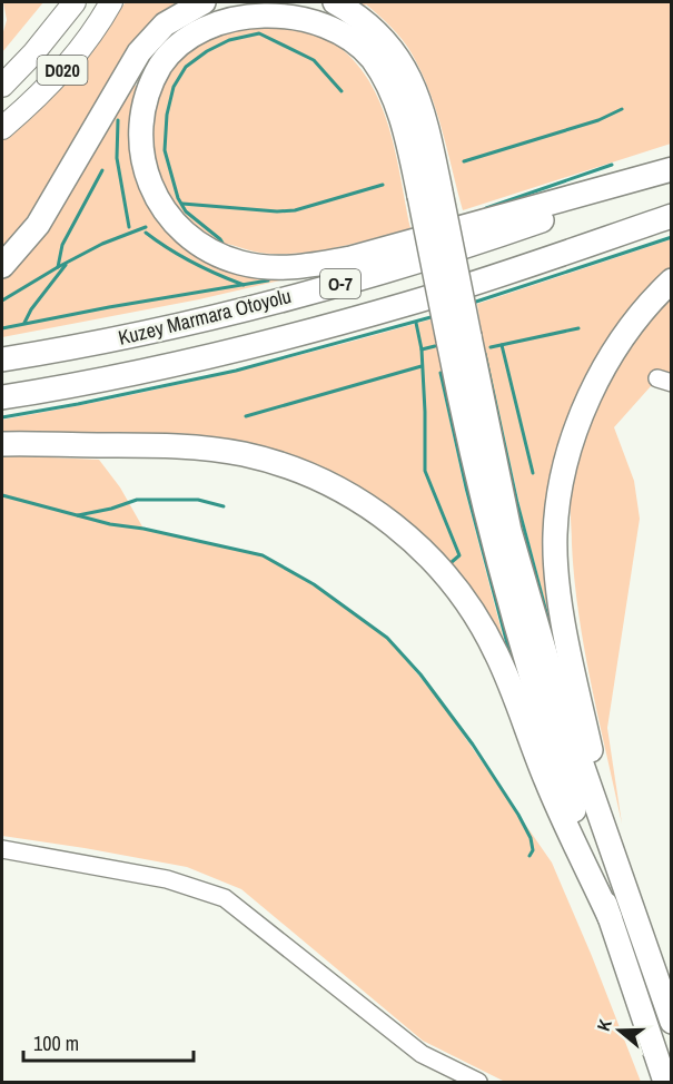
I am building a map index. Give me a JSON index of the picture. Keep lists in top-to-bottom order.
{
  "streets": {
    "highway": ["D020", "O-7", "Kuzey Marmara Otoyolu"]
  },
  "scale_bar": "100 m",
  "north": "left"
}
